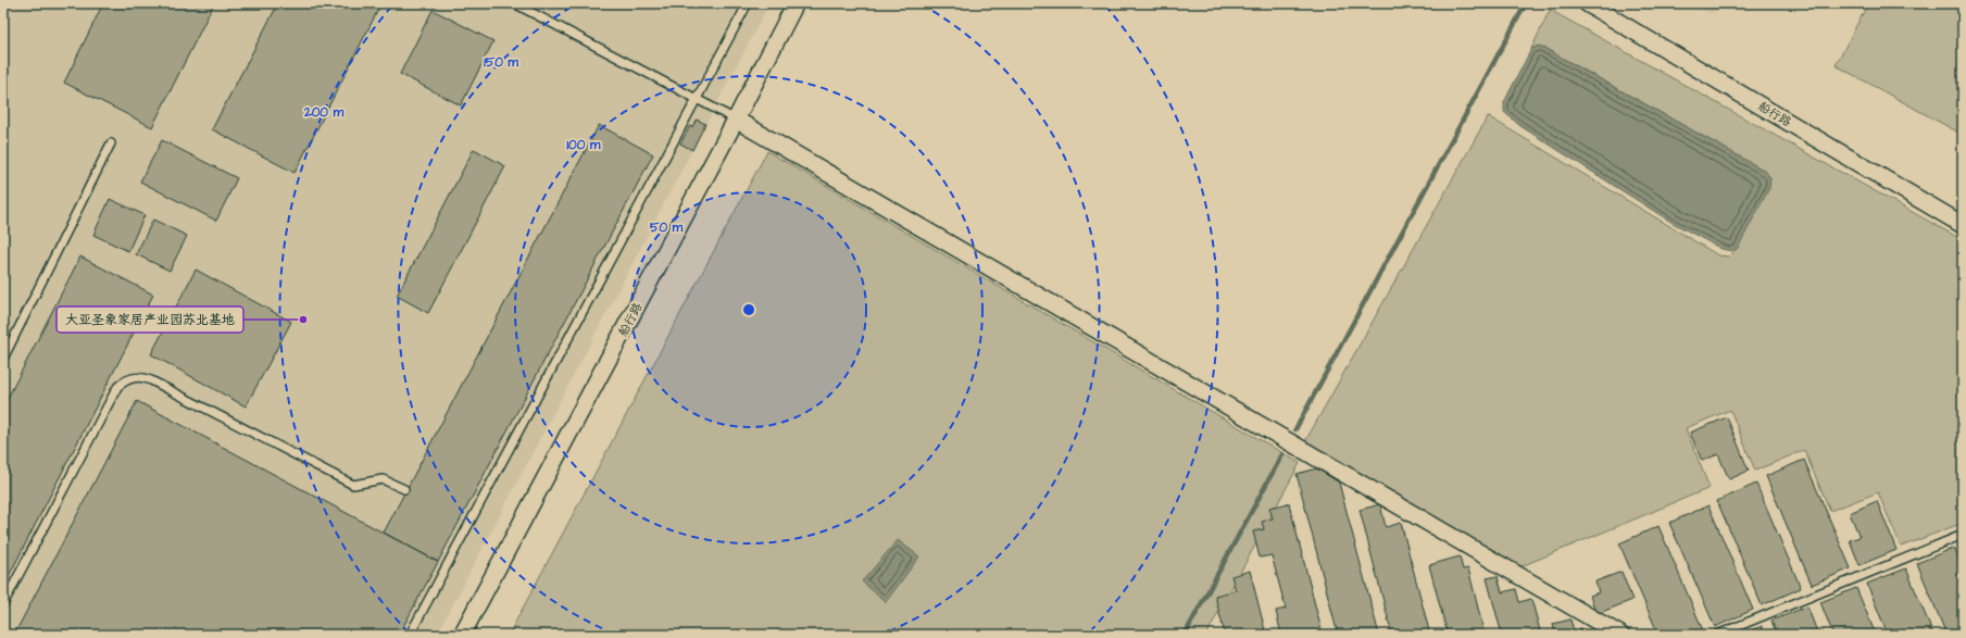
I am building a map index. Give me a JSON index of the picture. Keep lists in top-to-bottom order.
{
  "streets": {
    "street": ["船行路"]
  },
  "places": ["大亚圣象家居产业园苏北基地"],
  "rings": [
    "150 m",
    "200 m",
    "100 m",
    "50 m"
  ]
}
